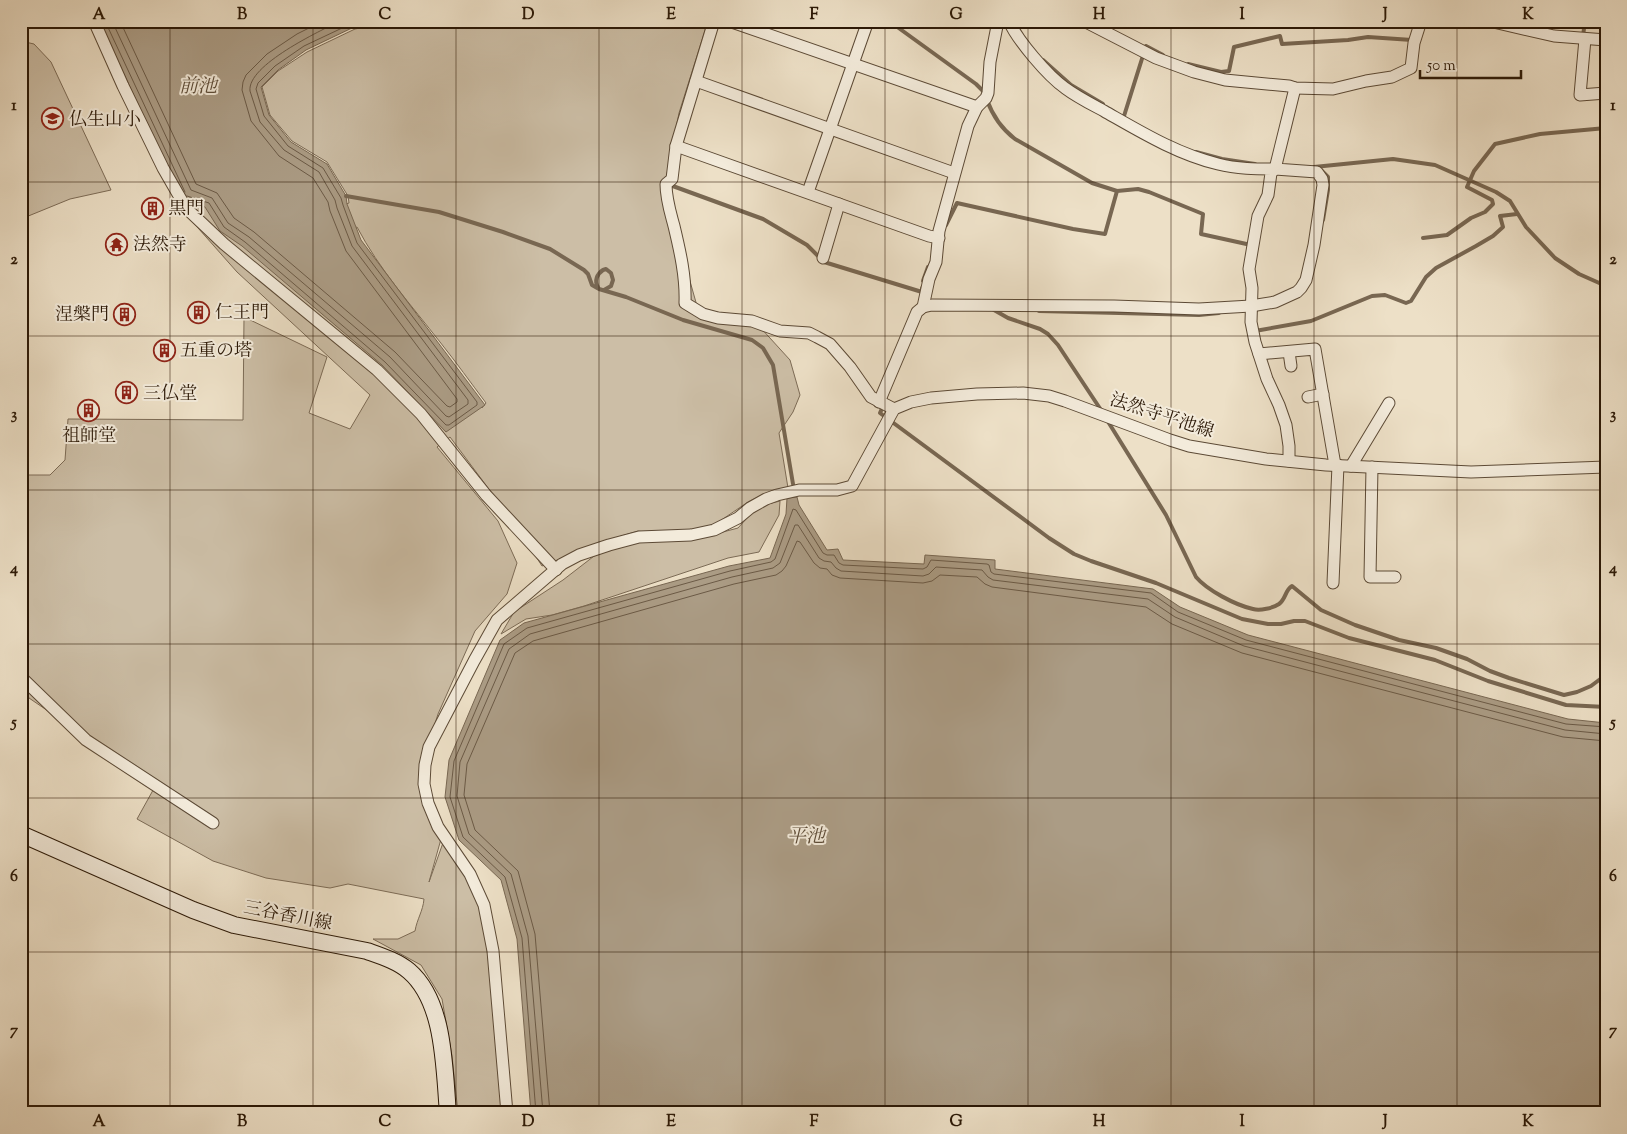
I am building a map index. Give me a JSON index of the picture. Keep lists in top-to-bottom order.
{
  "streets": {
    "main road": ["三谷香川線"],
    "street": ["法然寺平池線"]
  },
  "water": ["前池", "平池"],
  "places": {
    "school or university": ["仏生山小"],
    "building": [
      "黒門",
      "仁王門",
      "涅槃門",
      "五重の塔",
      "三仏堂",
      "祖師堂"
    ],
    "temple": ["法然寺"]
  },
  "scale_bar": "50 m",
  "grid": {
    "columns": [
      "A",
      "B",
      "C",
      "D",
      "E",
      "F",
      "G",
      "H",
      "I",
      "J",
      "K"
    ],
    "rows": [
      "1",
      "2",
      "3",
      "4",
      "5",
      "6",
      "7"
    ]
  }
}
